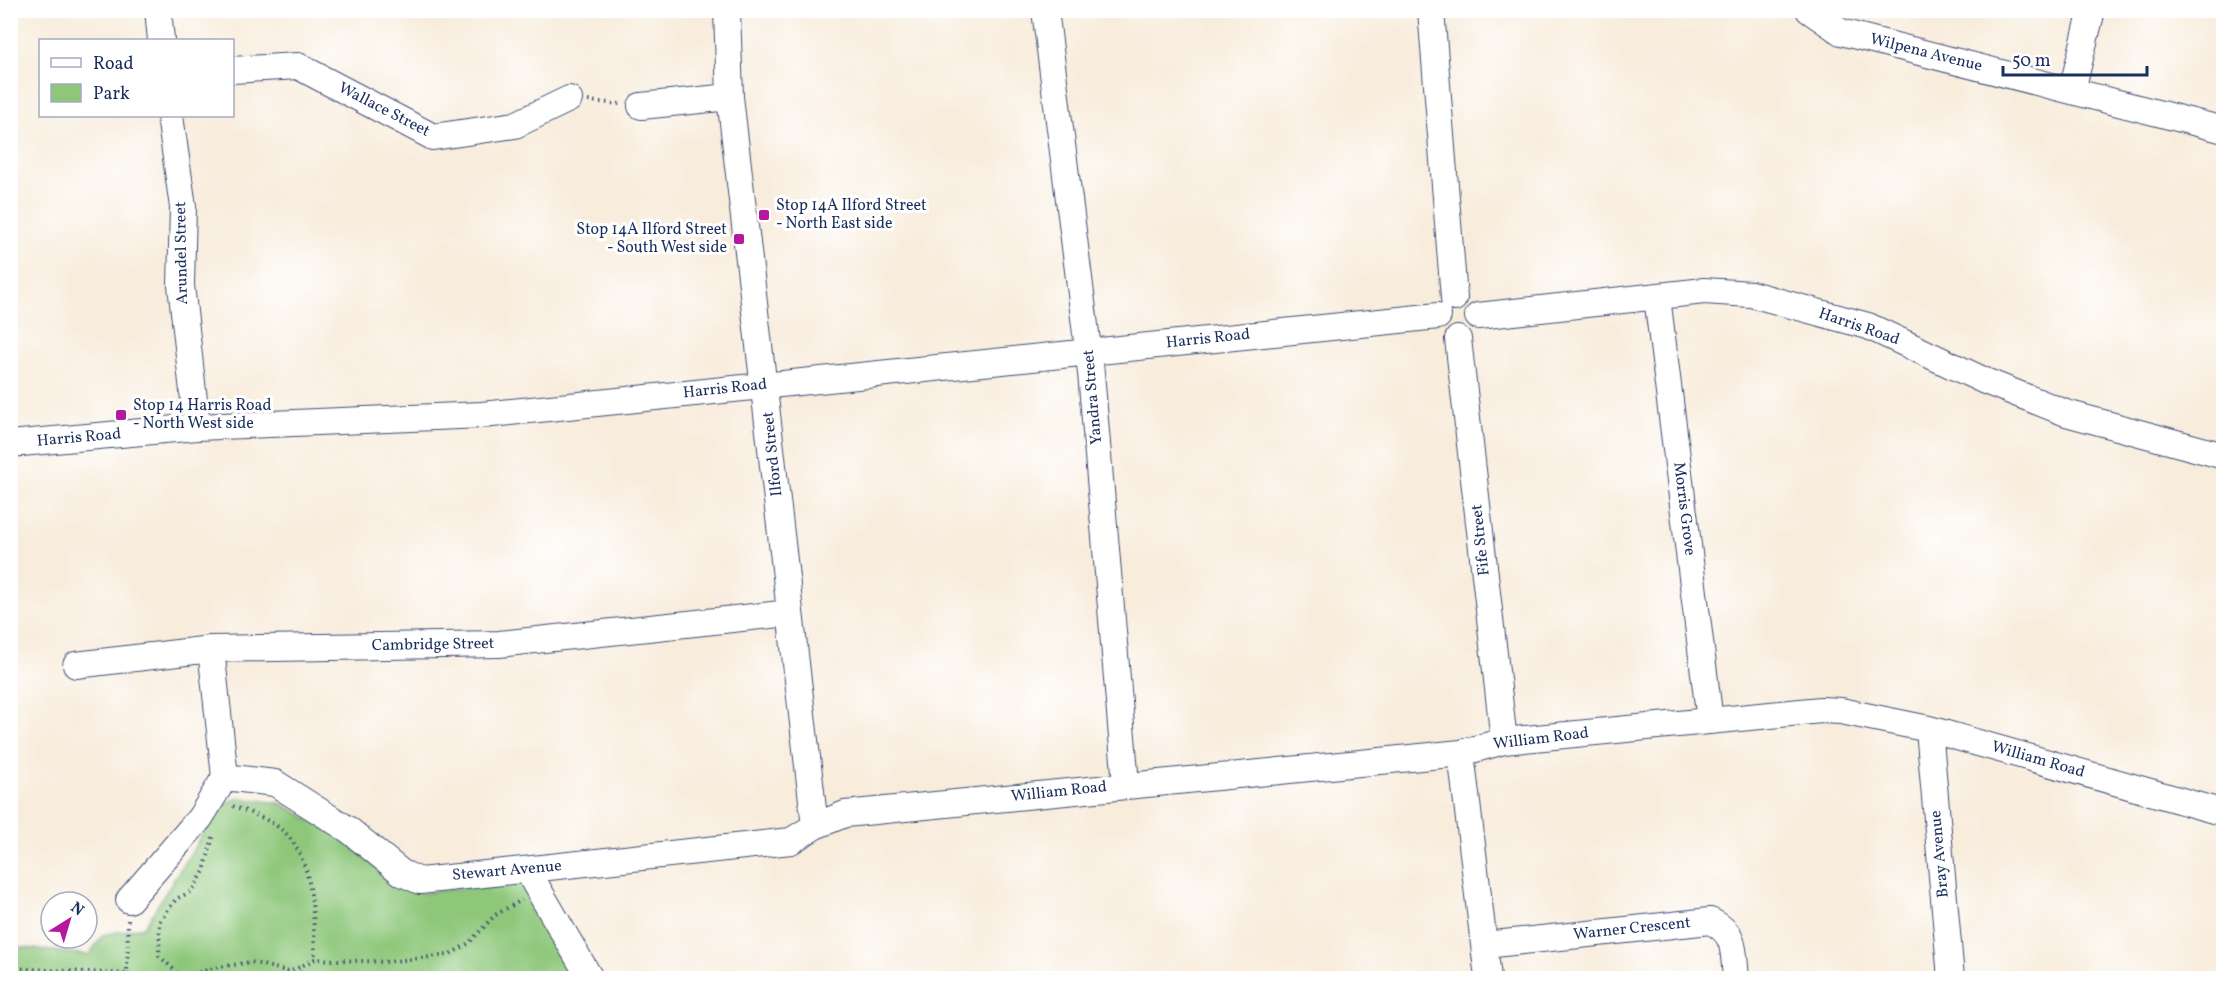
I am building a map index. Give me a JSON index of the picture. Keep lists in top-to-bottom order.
{
  "streets": {
    "street": [
      "Wilpena Avenue",
      "Wallace Street",
      "Arundel Street",
      "Harris Road",
      "Yandra Street",
      "Ilford Street",
      "Morris Grove",
      "Fife Street",
      "Cambridge Street",
      "William Road",
      "Bray Avenue",
      "Stewart Avenue",
      "Warner Crescent"
    ]
  },
  "crossings": [
    ["Arundel Street", "Harris Road"],
    ["Harris Road", "Yandra Street"],
    ["Harris Road", "Ilford Street"],
    ["Harris Road", "Morris Grove"],
    ["Harris Road", "Fife Street"],
    ["Yandra Street", "William Road"],
    ["Ilford Street", "Cambridge Street"],
    ["Ilford Street", "William Road"],
    ["Ilford Street", "Stewart Avenue"],
    ["Morris Grove", "William Road"],
    ["Fife Street", "William Road"],
    ["William Road", "Bray Avenue"],
    ["William Road", "Stewart Avenue"]
  ],
  "places": {
    "transit": ["Stop 14A Ilford Street - North East side", "Stop 14A Ilford Street - South West side", "Stop 14 Harris Road - North West side"]
  },
  "legend": ["Road", "Park"],
  "scale_bar": "50 m",
  "north": "top right"
}
